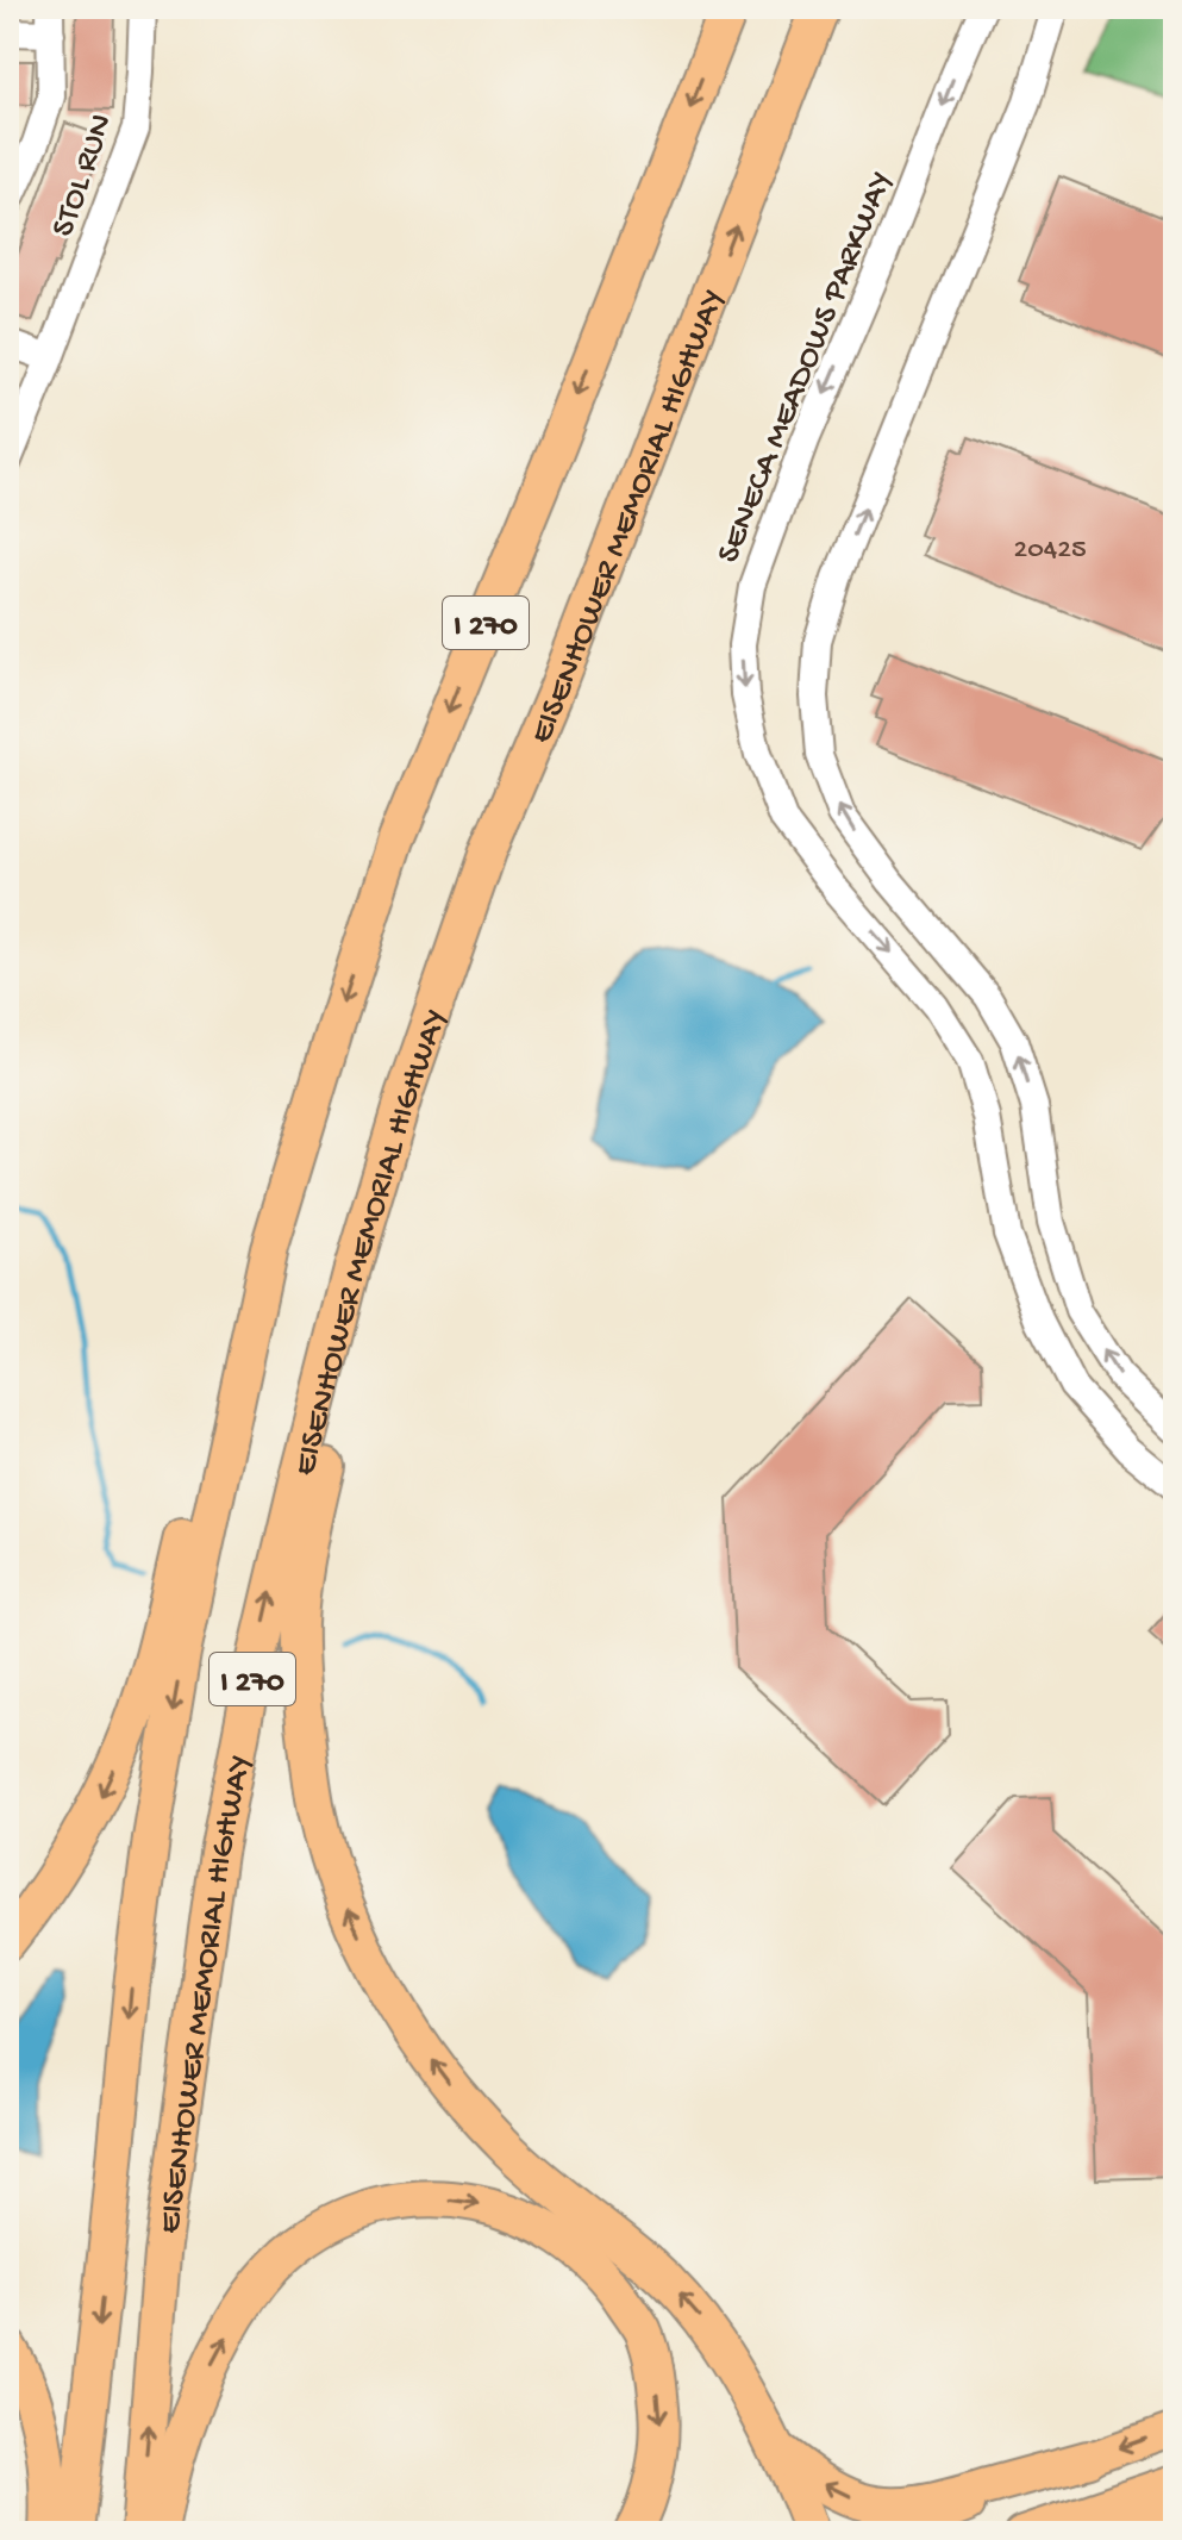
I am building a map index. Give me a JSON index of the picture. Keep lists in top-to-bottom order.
{
  "streets": {
    "highway": ["EISENHOWER MEMORIAL HIGHWAY", "I 270"],
    "street": ["STOL RUN", "SENECA MEADOWS PARKWAY"]
  },
  "house_numbers": ["20425"]
}
